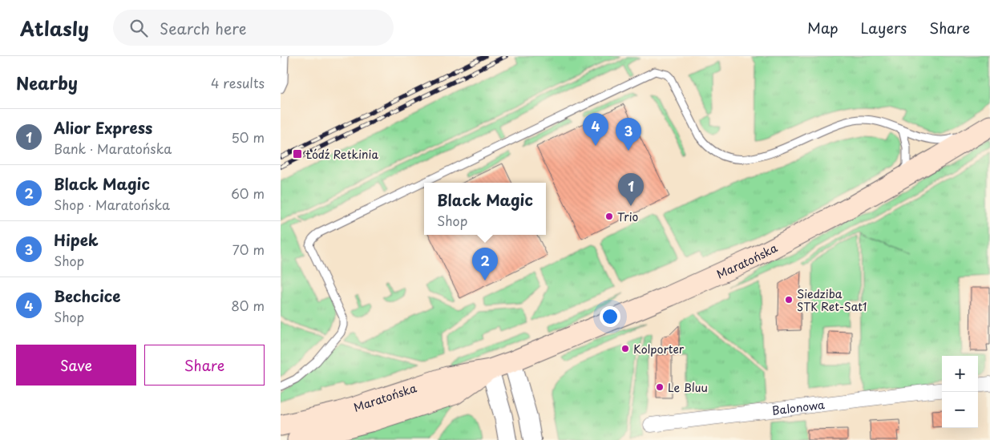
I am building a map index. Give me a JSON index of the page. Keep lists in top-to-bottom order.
{
  "streets": {
    "main road": ["Maratońska"],
    "street": ["Balonowa"]
  },
  "places": {
    "transit": ["Łódź Retkinia"],
    "other": [
      "Trio",
      "Siedziba STK Ret-Sat1",
      "Kolporter",
      "Le Bluu"
    ]
  },
  "page": {
    "header": "Atlasly",
    "search": "Search here",
    "nav": ["Map", "Layers", "Share"],
    "heading": ["Nearby", "4 results"],
    "list": [
      {
        "mark": "1",
        "name": "Alior Express",
        "note": "Bank · Maratońska",
        "value": "50 m"
      },
      {
        "mark": "2",
        "name": "Black Magic",
        "note": "Shop · Maratońska",
        "value": "60 m"
      },
      {
        "mark": "3",
        "name": "Hipek",
        "note": "Shop",
        "value": "70 m"
      },
      {
        "mark": "4",
        "name": "Bechcice",
        "note": "Shop",
        "value": "80 m"
      }
    ],
    "pins": [
      "4",
      "3",
      "1",
      "2"
    ],
    "popup": ["Black Magic", "Shop"],
    "buttons": ["Save", "Share"],
    "map_buttons": ["+", "−"]
  }
}
